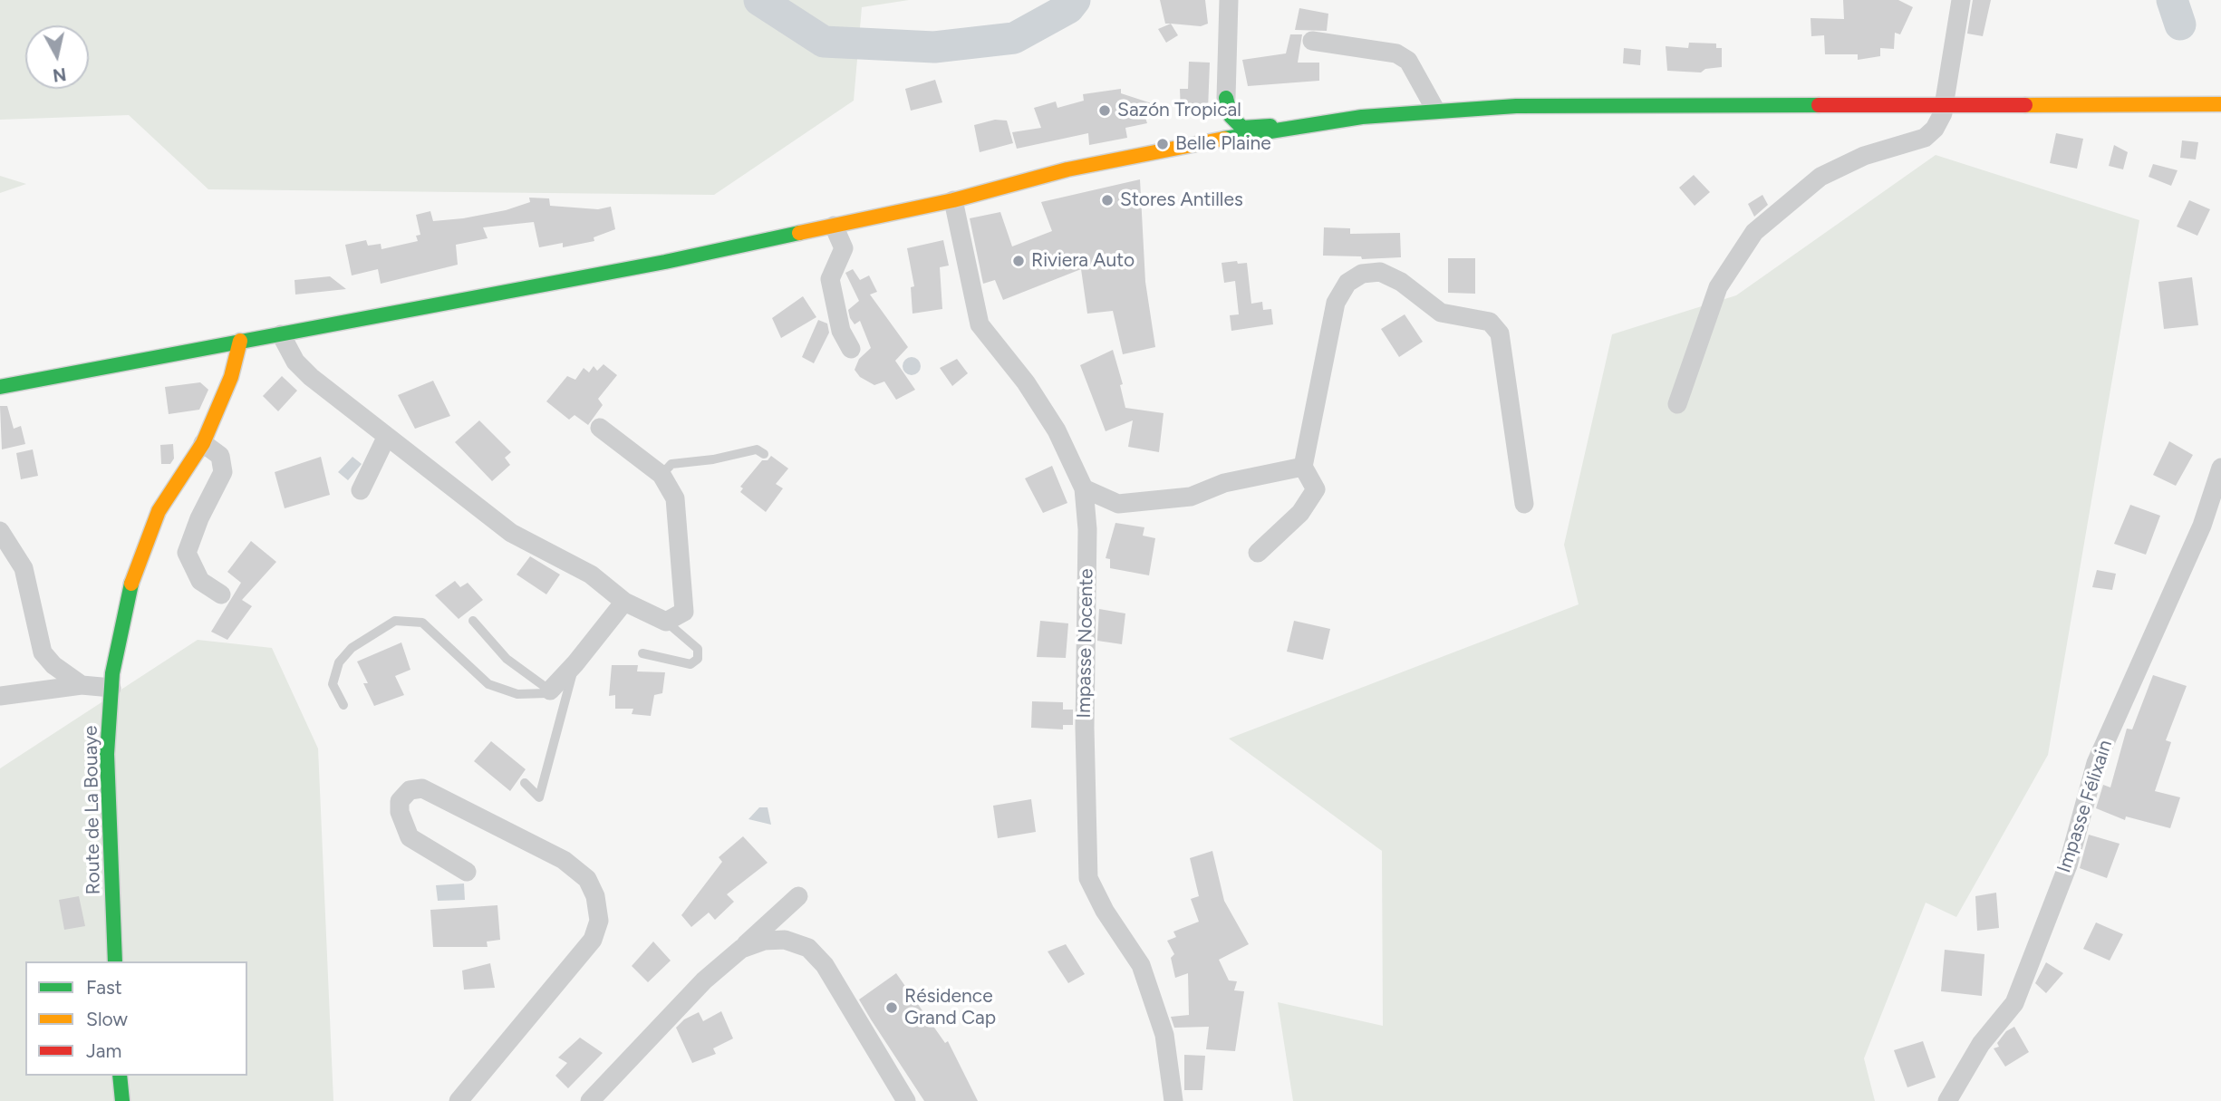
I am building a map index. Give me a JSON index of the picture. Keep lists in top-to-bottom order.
{
  "streets": {
    "main road": ["Route de La Bouaye"],
    "street": ["Impasse Nocente", "Impasse Félixain"]
  },
  "places": [
    "Sazón Tropical",
    "Belle Plaine",
    "Stores Antilles",
    "Riviera Auto",
    "Résidence Grand Cap"
  ],
  "legend": ["Fast", "Slow", "Jam"],
  "north": "bottom"
}
